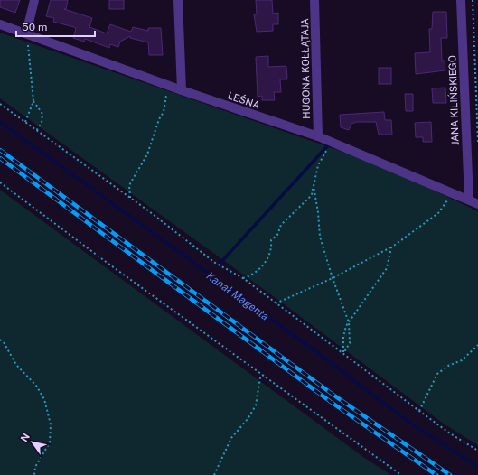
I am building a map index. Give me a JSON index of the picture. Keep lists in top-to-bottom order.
{
  "streets": {
    "street": ["HUGONA KOŁŁĄTAJA", "LEŚNA", "JANA KILIŃSKIEGO"]
  },
  "crossings": [
    ["HUGONA KOŁŁĄTAJA", "LEŚNA"],
    ["LEŚNA", "JANA KILIŃSKIEGO"]
  ],
  "water": ["Kanał Magenta"],
  "scale_bar": "50 m",
  "north": "top left"
}
